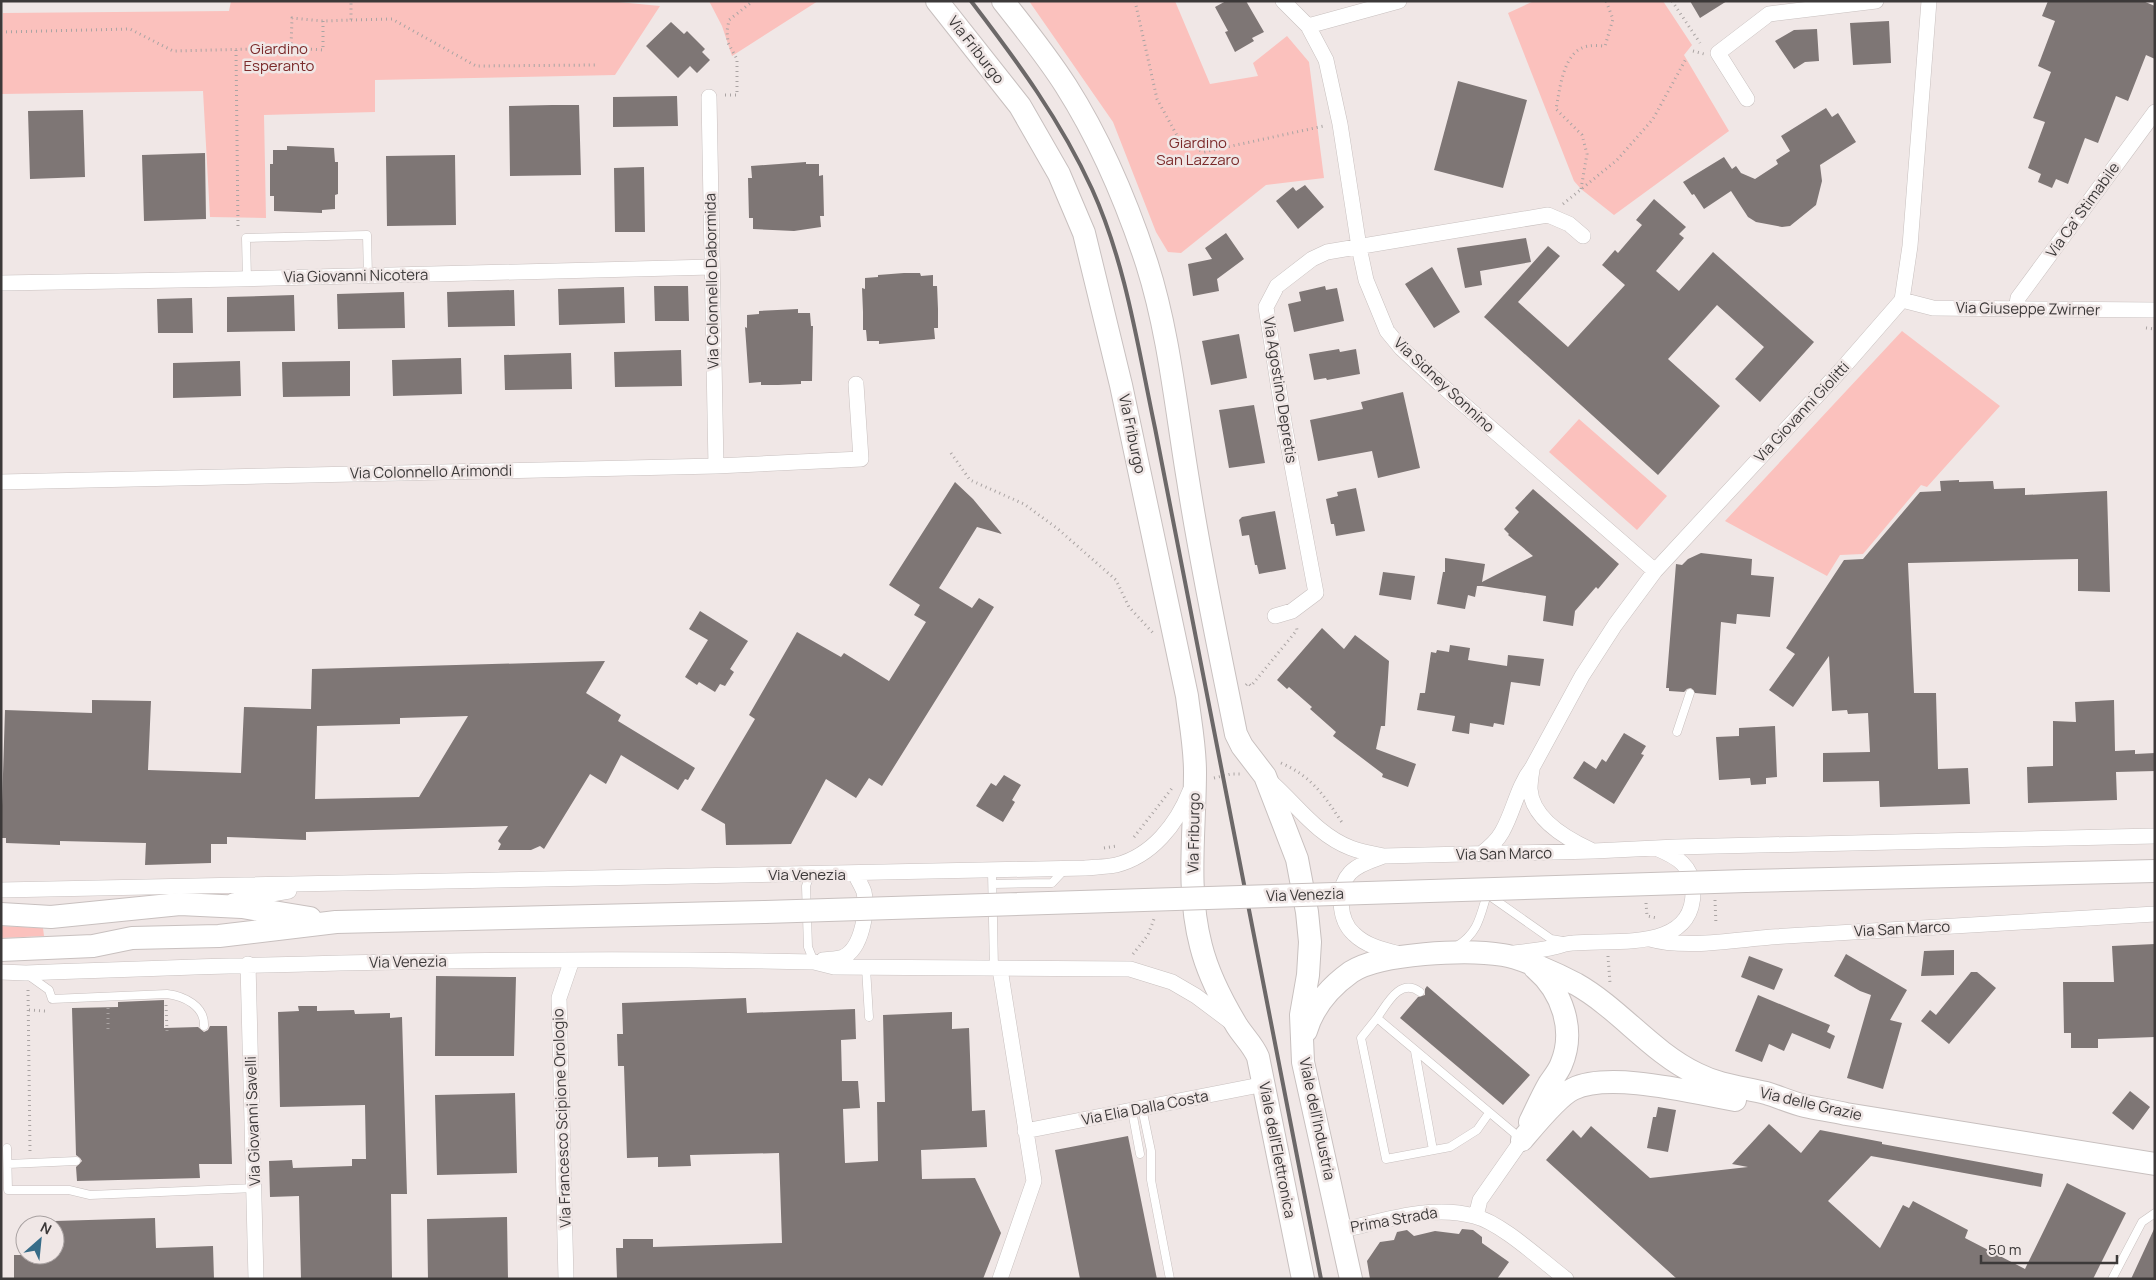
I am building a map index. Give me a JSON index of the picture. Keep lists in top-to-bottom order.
{
  "streets": {
    "street": [
      "Via Friburgo",
      "Via Ca' Stimabile",
      "Via Giovanni Nicotera",
      "Via Colonnello Dabormida",
      "Via Giuseppe Zwirner",
      "Via Sidney Sonnino",
      "Via Agostino Depretis",
      "Via Giovanni Giolitti",
      "Via Colonnello Arimondi",
      "Via San Marco",
      "Via Venezia",
      "Via delle Grazie",
      "Via Elia Dalla Costa",
      "Via Francesco Scipione Orologio",
      "Viale dell'Industria",
      "Via Giovanni Savelli",
      "Viale dell'Elettronica",
      "Prima Strada"
    ]
  },
  "crossings": [
    ["Via Friburgo", "Via Venezia"],
    ["Via Friburgo", "Viale dell'Elettronica"],
    ["Via Ca' Stimabile", "Via Giuseppe Zwirner"],
    ["Via Giovanni Nicotera", "Via Colonnello Dabormida"],
    ["Via Colonnello Dabormida", "Via Colonnello Arimondi"],
    ["Via Giuseppe Zwirner", "Via Giovanni Giolitti"],
    ["Via Sidney Sonnino", "Via Agostino Depretis"],
    ["Via Sidney Sonnino", "Via Giovanni Giolitti"],
    ["Via Giovanni Giolitti", "Via San Marco"],
    ["Via San Marco", "Via delle Grazie"],
    ["Via San Marco", "Viale dell'Industria"],
    ["Via Venezia", "Via Francesco Scipione Orologio"],
    ["Via Venezia", "Via Giovanni Savelli"],
    ["Via Venezia", "Viale dell'Elettronica"],
    ["Via Elia Dalla Costa", "Viale dell'Elettronica"],
    ["Viale dell'Industria", "Prima Strada"]
  ],
  "parks": ["Giardino Esperanto", "Giardino San Lazzaro"],
  "scale_bar": "50 m",
  "north": "top right"
}
